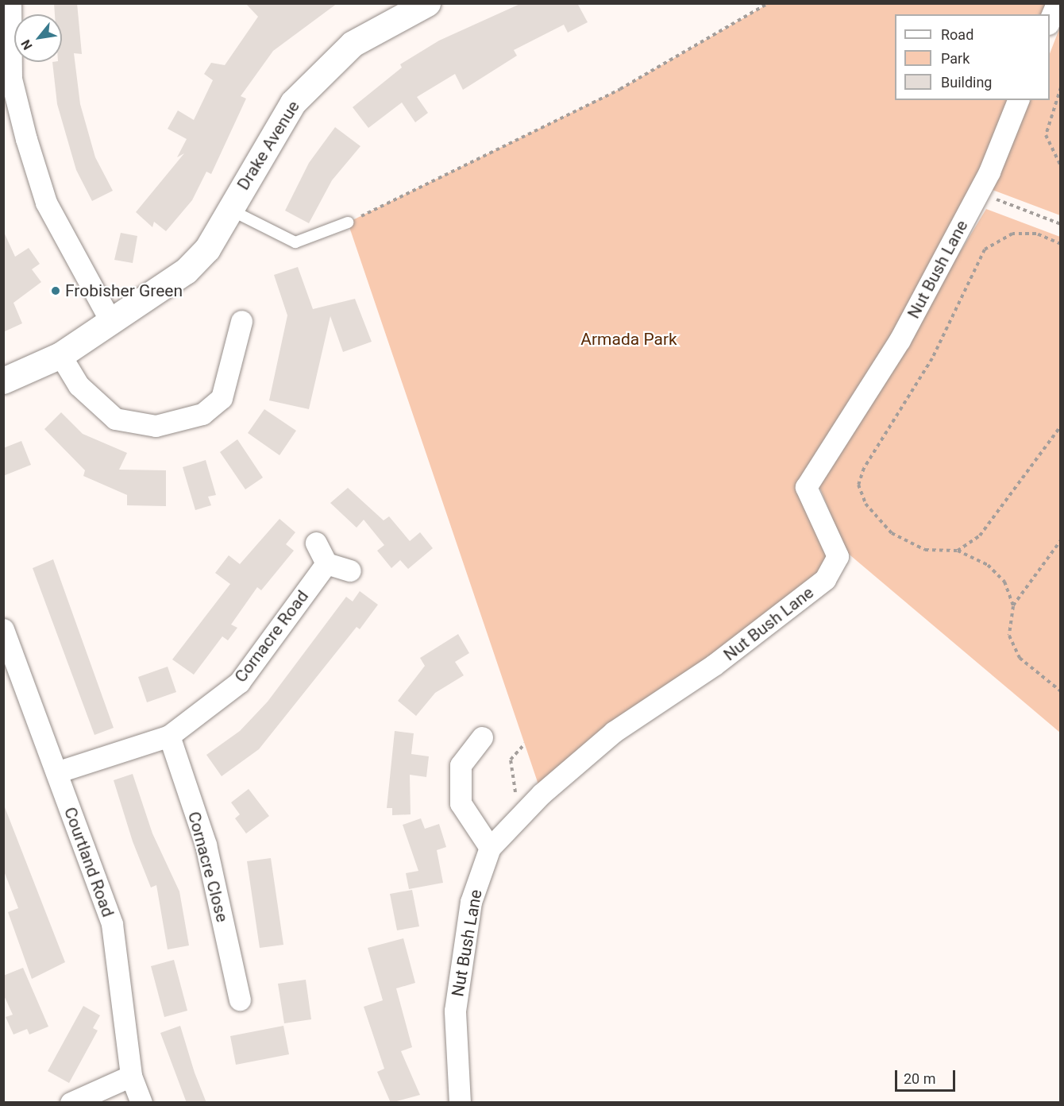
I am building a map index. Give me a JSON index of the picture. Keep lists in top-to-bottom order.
{
  "streets": {
    "street": [
      "Drake Avenue",
      "Nut Bush Lane",
      "Cornacre Road",
      "Courtland Road",
      "Cornacre Close"
    ]
  },
  "crossings": [
    ["Cornacre Road", "Courtland Road"],
    ["Cornacre Road", "Cornacre Close"]
  ],
  "parks": ["Armada Park"],
  "places": ["Frobisher Green"],
  "legend": ["Road", "Park", "Building"],
  "scale_bar": "20 m",
  "north": "bottom left"
}
